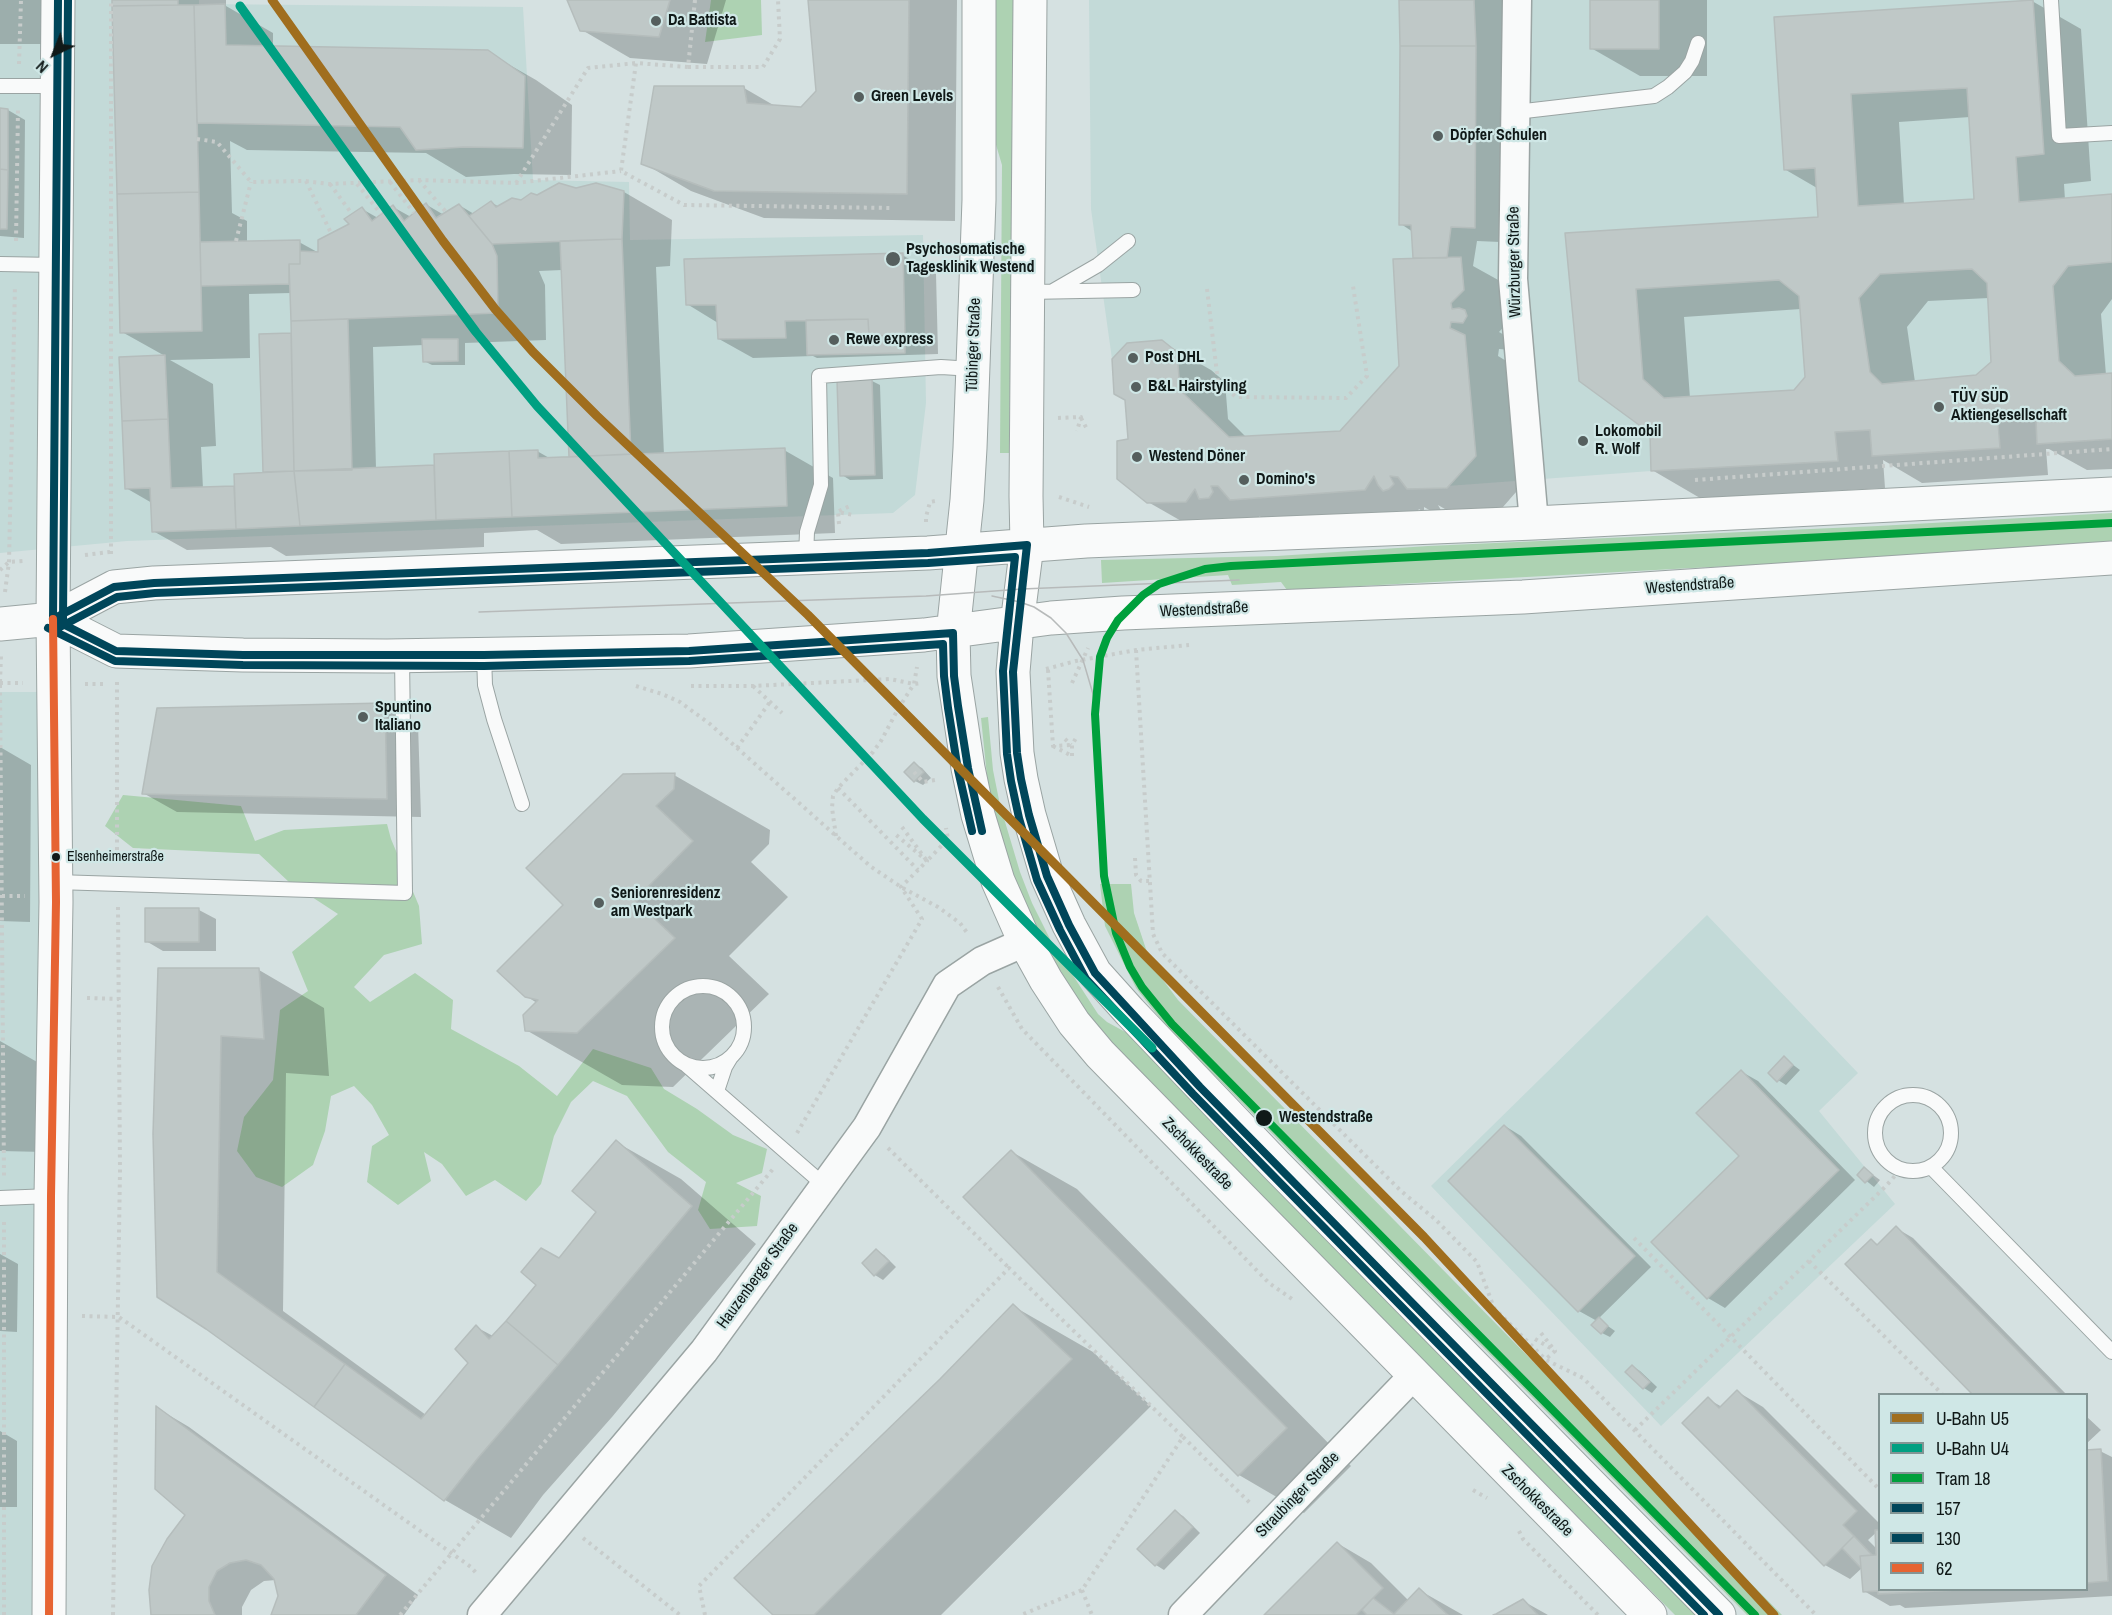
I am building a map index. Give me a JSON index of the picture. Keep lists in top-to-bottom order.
{
  "streets": {
    "main road": ["Tübinger Straße", "Westendstraße", "Zschokkestraße"],
    "street": ["Würzburger Straße", "Hauzenberger Straße", "Straubinger Straße"]
  },
  "crossings": [
    ["Tübinger Straße", "Zschokkestraße"],
    ["Westendstraße", "Zschokkestraße"],
    ["Zschokkestraße", "Hauzenberger Straße"],
    ["Zschokkestraße", "Straubinger Straße"]
  ],
  "places": [
    "Da Battista",
    "Green Levels",
    "Döpfer Schulen",
    "Psychosomatische Tagesklinik Westend",
    "Rewe express",
    "Post DHL",
    "B&L Hairstyling",
    "TÜV SÜD Aktiengesellschaft",
    "Lokomobil R. Wolf",
    "Westend Döner",
    "Domino's",
    "Spuntino Italiano",
    "Elsenheimerstraße",
    "Seniorenresidenz am Westpark",
    "Westendstraße"
  ],
  "lines": [
    "metro line U5",
    "transit line 157",
    "transit line 130",
    "metro line U4",
    "tram line 18",
    "transit line 62"
  ],
  "legend": [
    "U-Bahn U5",
    "U-Bahn U4",
    "Tram 18",
    "157",
    "130",
    "62"
  ],
  "north": "bottom left"
}
